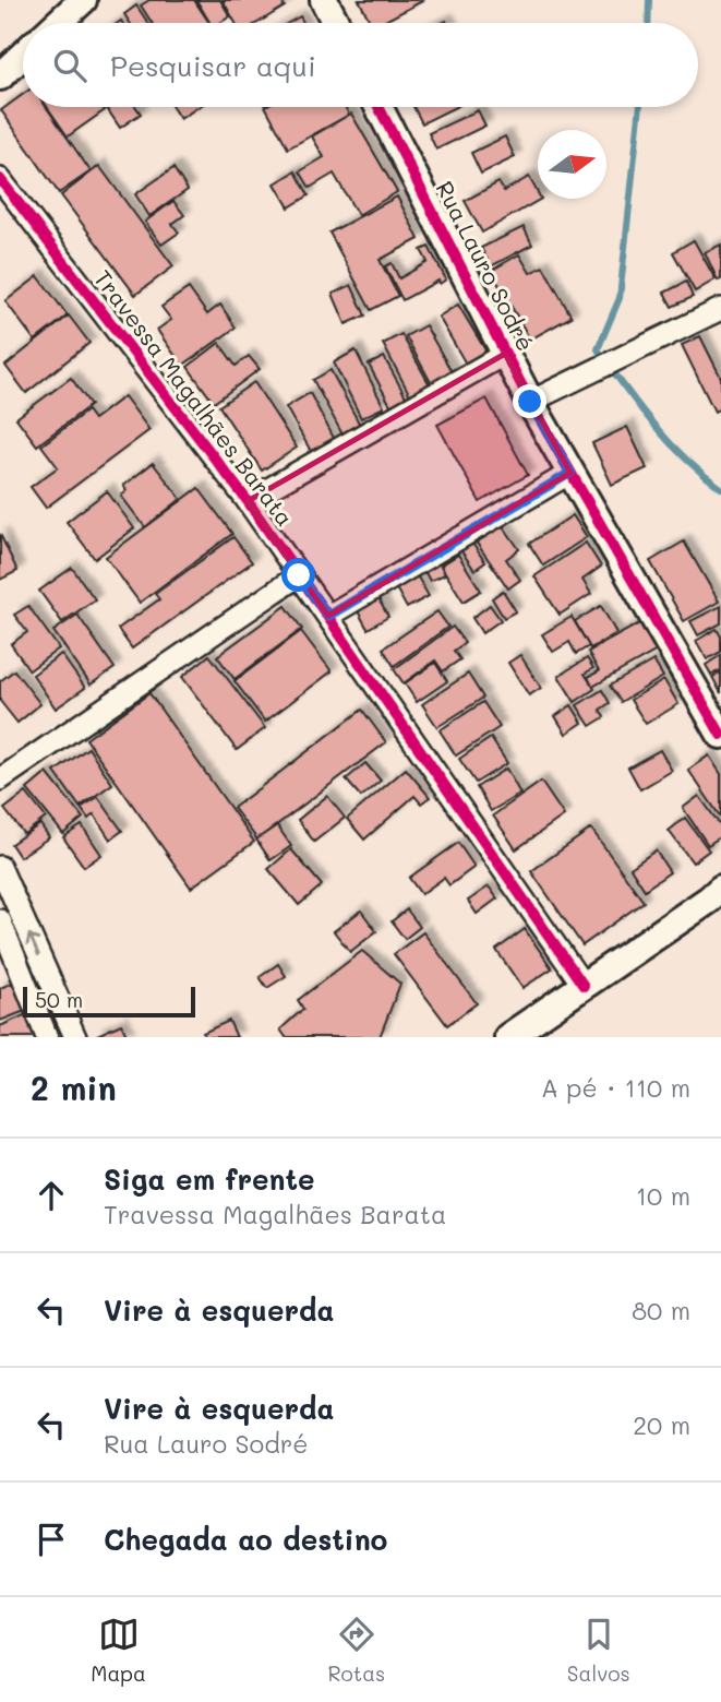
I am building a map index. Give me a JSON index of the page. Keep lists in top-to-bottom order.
{
  "streets": {
    "street": ["Rua Lauro Sodré", "Travessa Magalhães Barata"]
  },
  "scale_bar": "50 m",
  "north": "right",
  "page": {
    "search": "Pesquisar aqui",
    "scale": "50 m",
    "heading": ["2 min", "A pé · 110 m"],
    "list": [
      ["Siga em frente", "Travessa Magalhães Barata", "10 m"],
      ["Vire à esquerda", "80 m"],
      ["Vire à esquerda", "Rua Lauro Sodré", "20 m"],
      "Chegada ao destino"
    ],
    "nav": ["Mapa", "Rotas", "Salvos"]
  }
}
